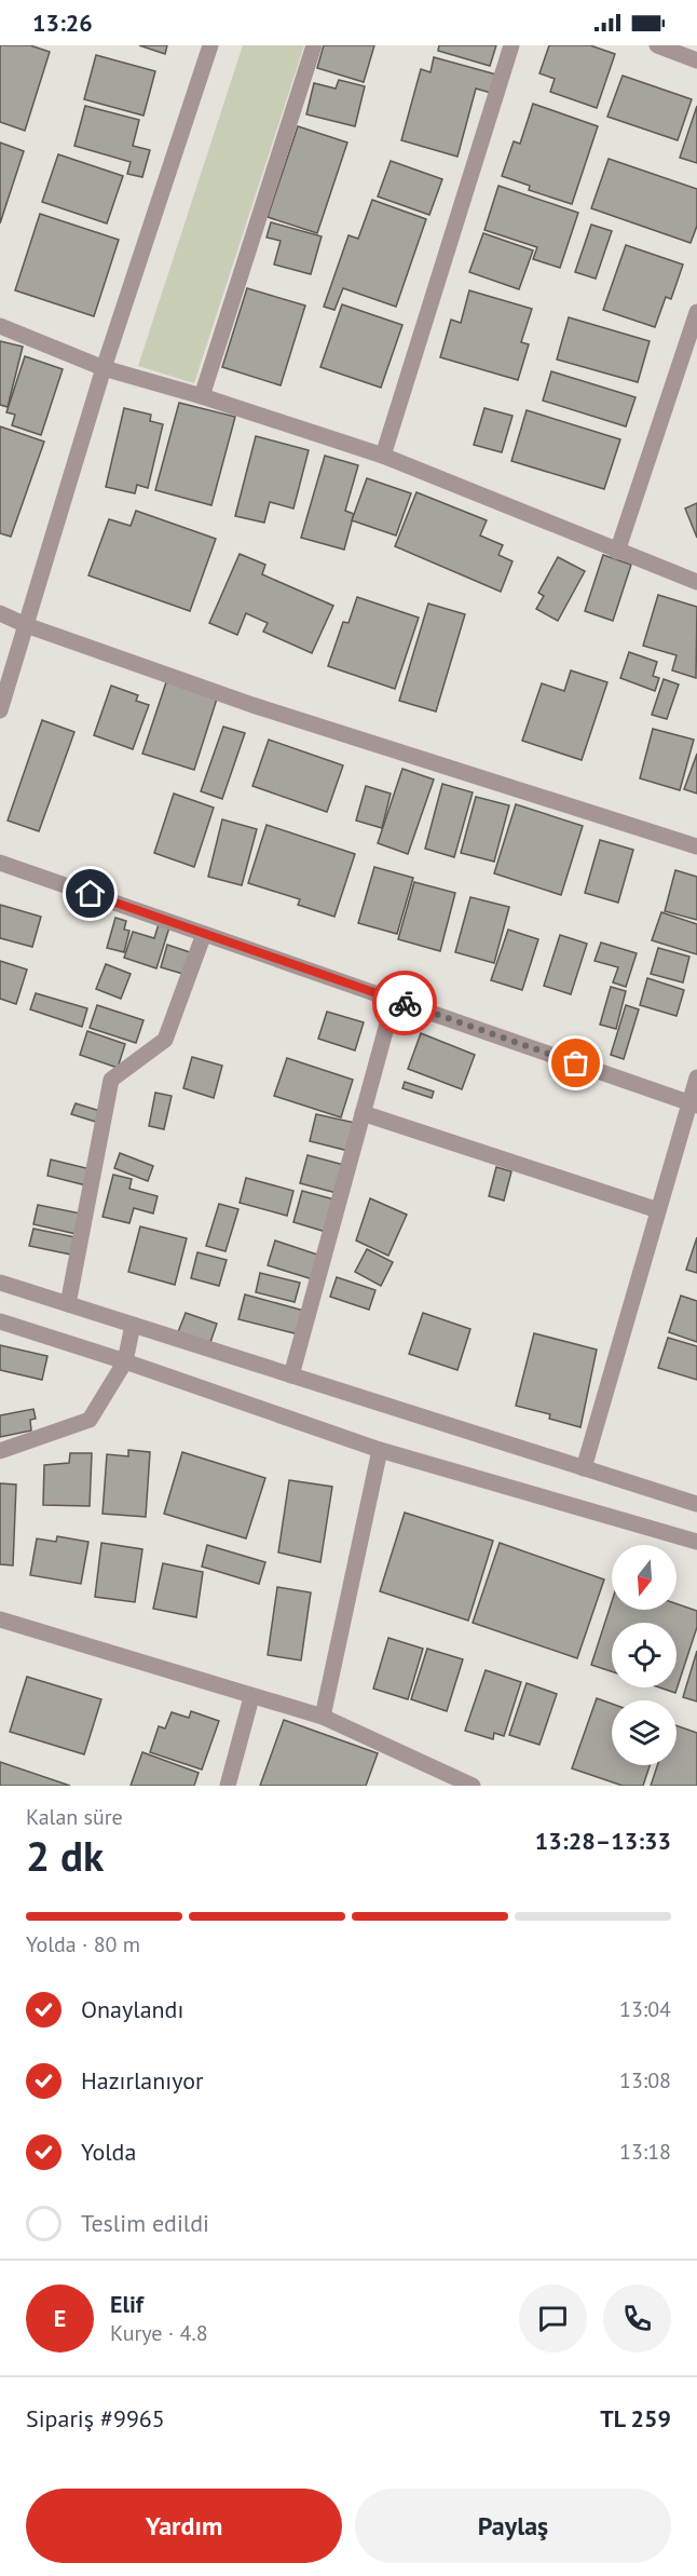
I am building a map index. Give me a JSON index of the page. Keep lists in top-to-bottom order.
{
  "north": "bottom",
  "page": {
    "status": "13:26",
    "heading": ["2 dk", "Kalan süre", "13:28–13:33"],
    "panel": [
      "Elif",
      "Kurye · 4.8",
      "Sipariş #9965",
      "TL 259"
    ],
    "bar": "Yolda · 80 m",
    "list": [
      ["Onaylandı", "13:04"],
      ["Hazırlanıyor", "13:08"],
      ["Yolda", "13:18"],
      "Teslim edildi"
    ],
    "round": "E",
    "buttons": ["Yardım", "Paylaş"]
  }
}
